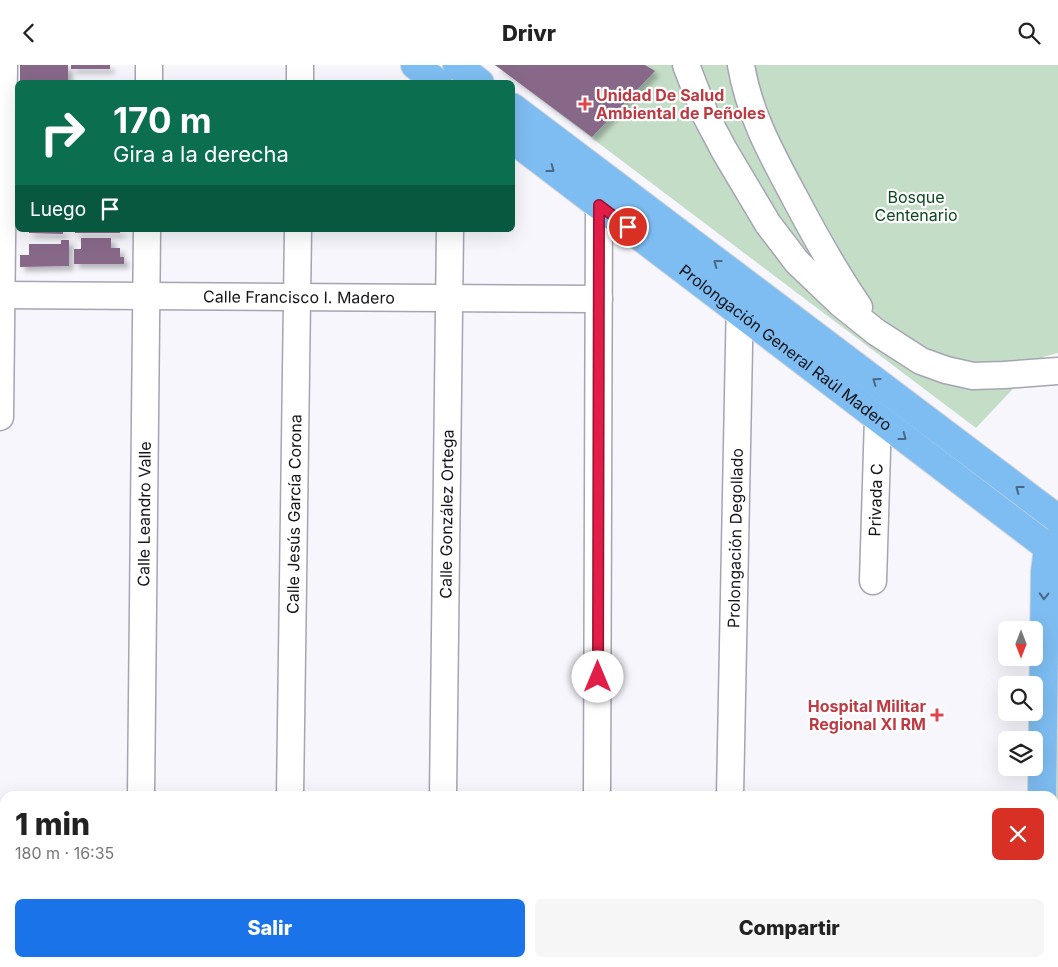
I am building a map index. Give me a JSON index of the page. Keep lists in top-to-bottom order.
{
  "streets": {
    "main road": ["Prolongación General Raúl Madero"],
    "street": [
      "Calle Francisco I. Madero",
      "Privada C",
      "Calle Leandro Valle",
      "Calle Jesús García Corona",
      "Calle González Ortega",
      "Prolongación Degollado"
    ]
  },
  "crossings": [
    ["Calle Francisco I. Madero", "Calle Leandro Valle"],
    ["Calle Francisco I. Madero", "Calle Jesús García Corona"],
    ["Calle Francisco I. Madero", "Calle González Ortega"],
    ["Prolongación General Raúl Madero", "Privada C"],
    ["Prolongación General Raúl Madero", "Prolongación Degollado"]
  ],
  "parks": ["Bosque Centenario"],
  "places": {
    "health": ["Unidad De Salud Ambiental de Peñoles", "Hospital Militar Regional XI RM"]
  },
  "north": "bottom",
  "page": {
    "header": "Drivr",
    "turn": ["170 m", "Gira a la derecha"],
    "then": "Luego",
    "heading": ["1 min", "180 m · 16:35"],
    "buttons": ["Salir", "Compartir"]
  }
}
